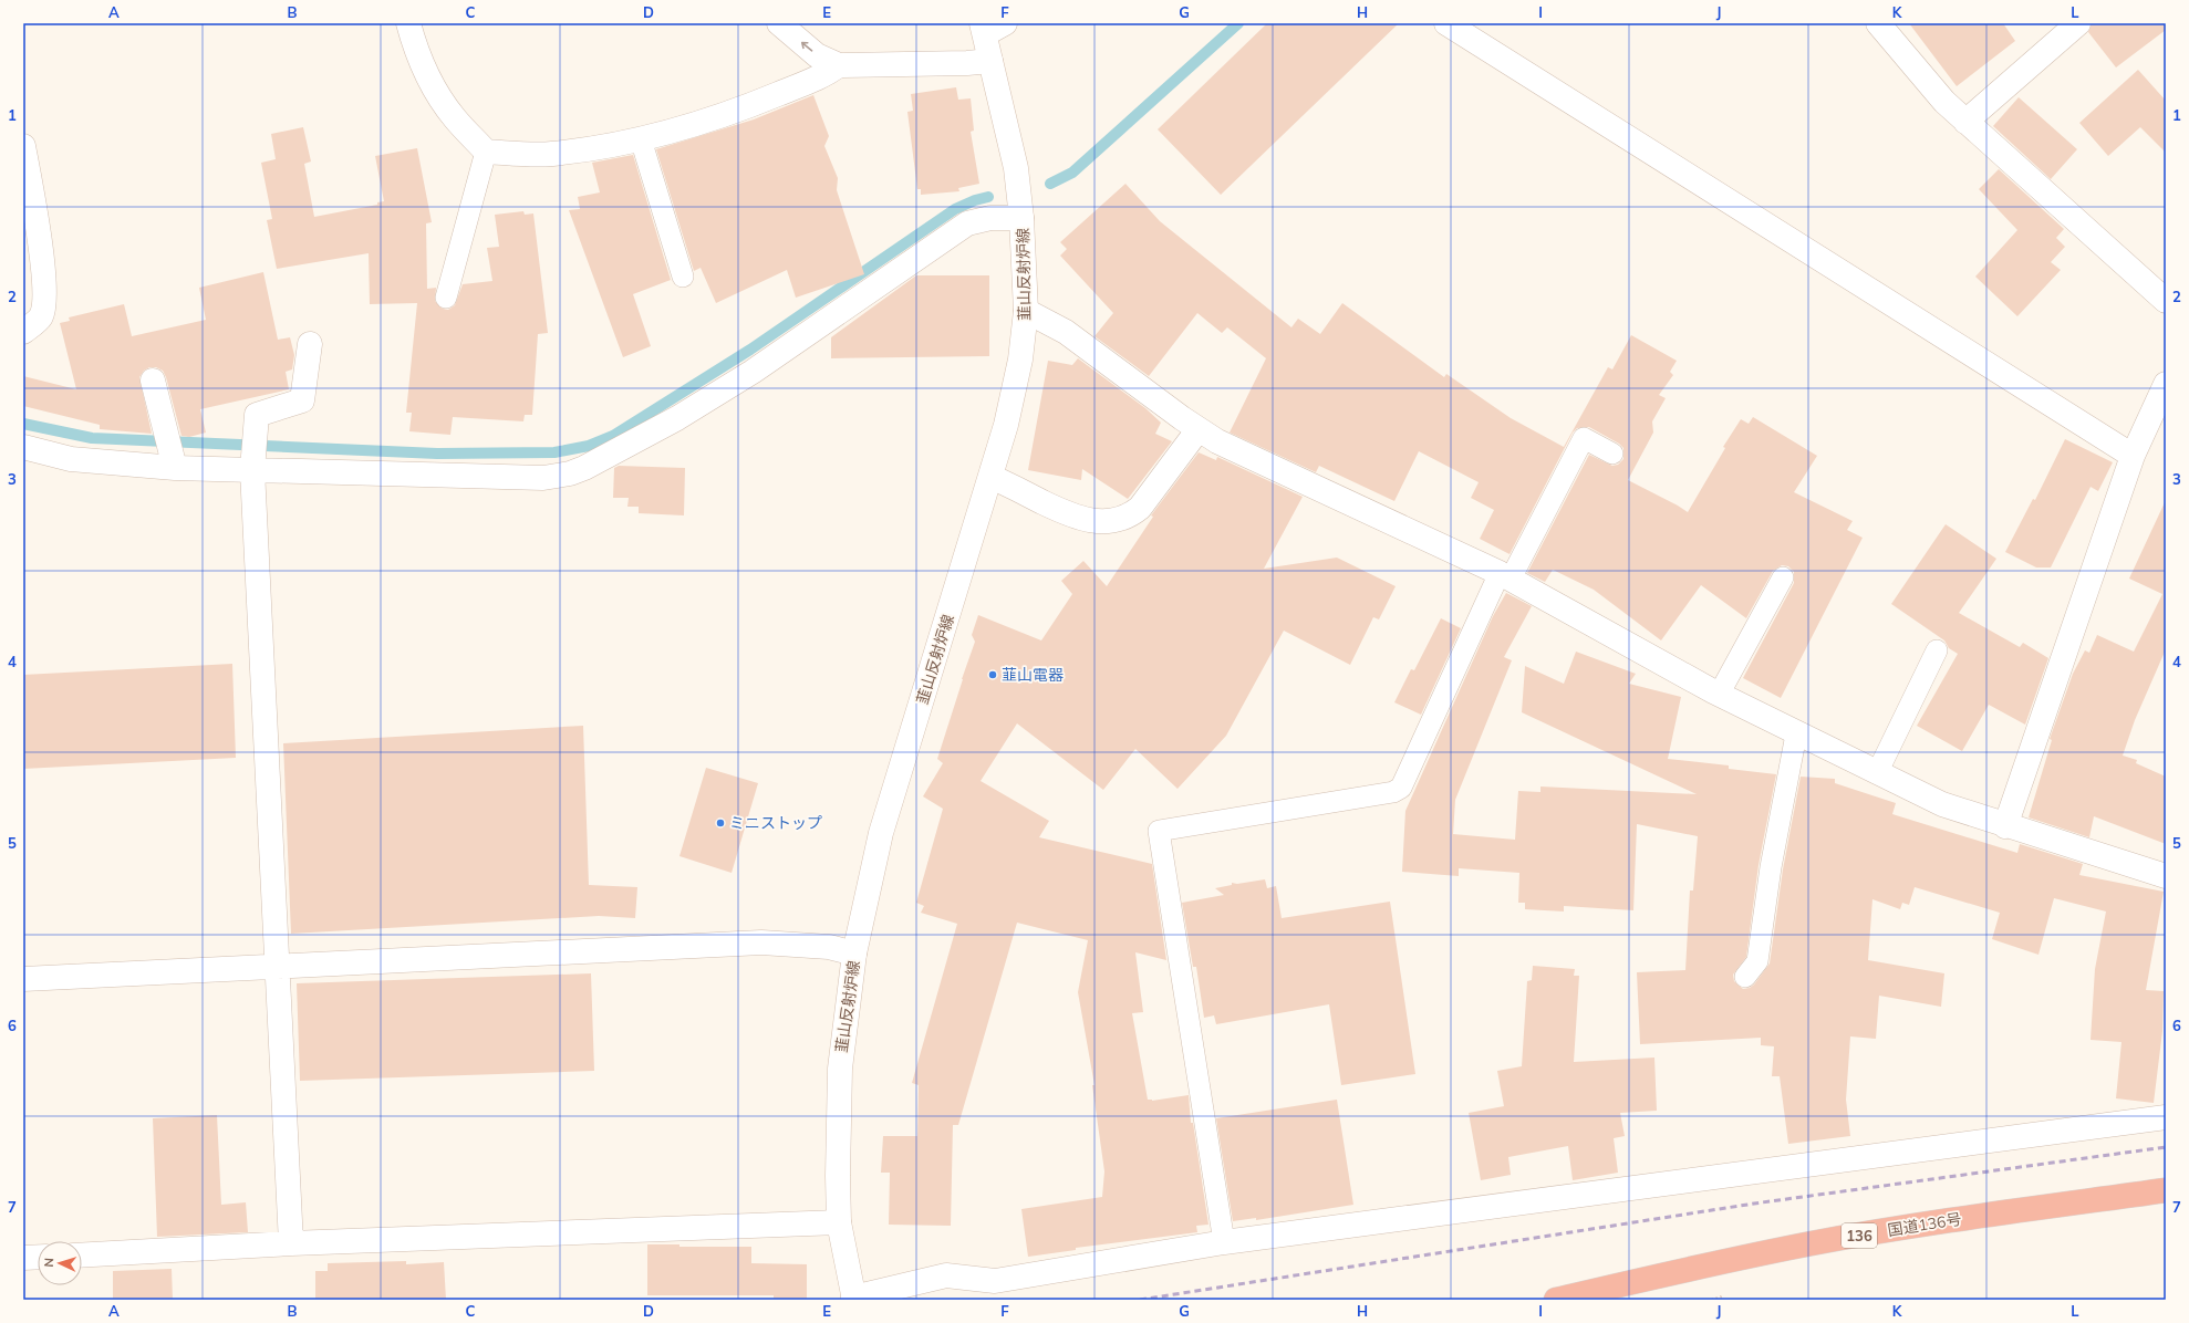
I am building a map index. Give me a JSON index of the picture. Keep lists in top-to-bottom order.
{
  "streets": {
    "highway": ["国道136号", "136"],
    "street": ["韮山反射炉線"]
  },
  "places": ["韮山電器", "ミニストップ"],
  "north": "left",
  "grid": {
    "columns": [
      "A",
      "B",
      "C",
      "D",
      "E",
      "F",
      "G",
      "H",
      "I",
      "J",
      "K",
      "L"
    ],
    "rows": [
      "1",
      "2",
      "3",
      "4",
      "5",
      "6",
      "7"
    ]
  }
}
